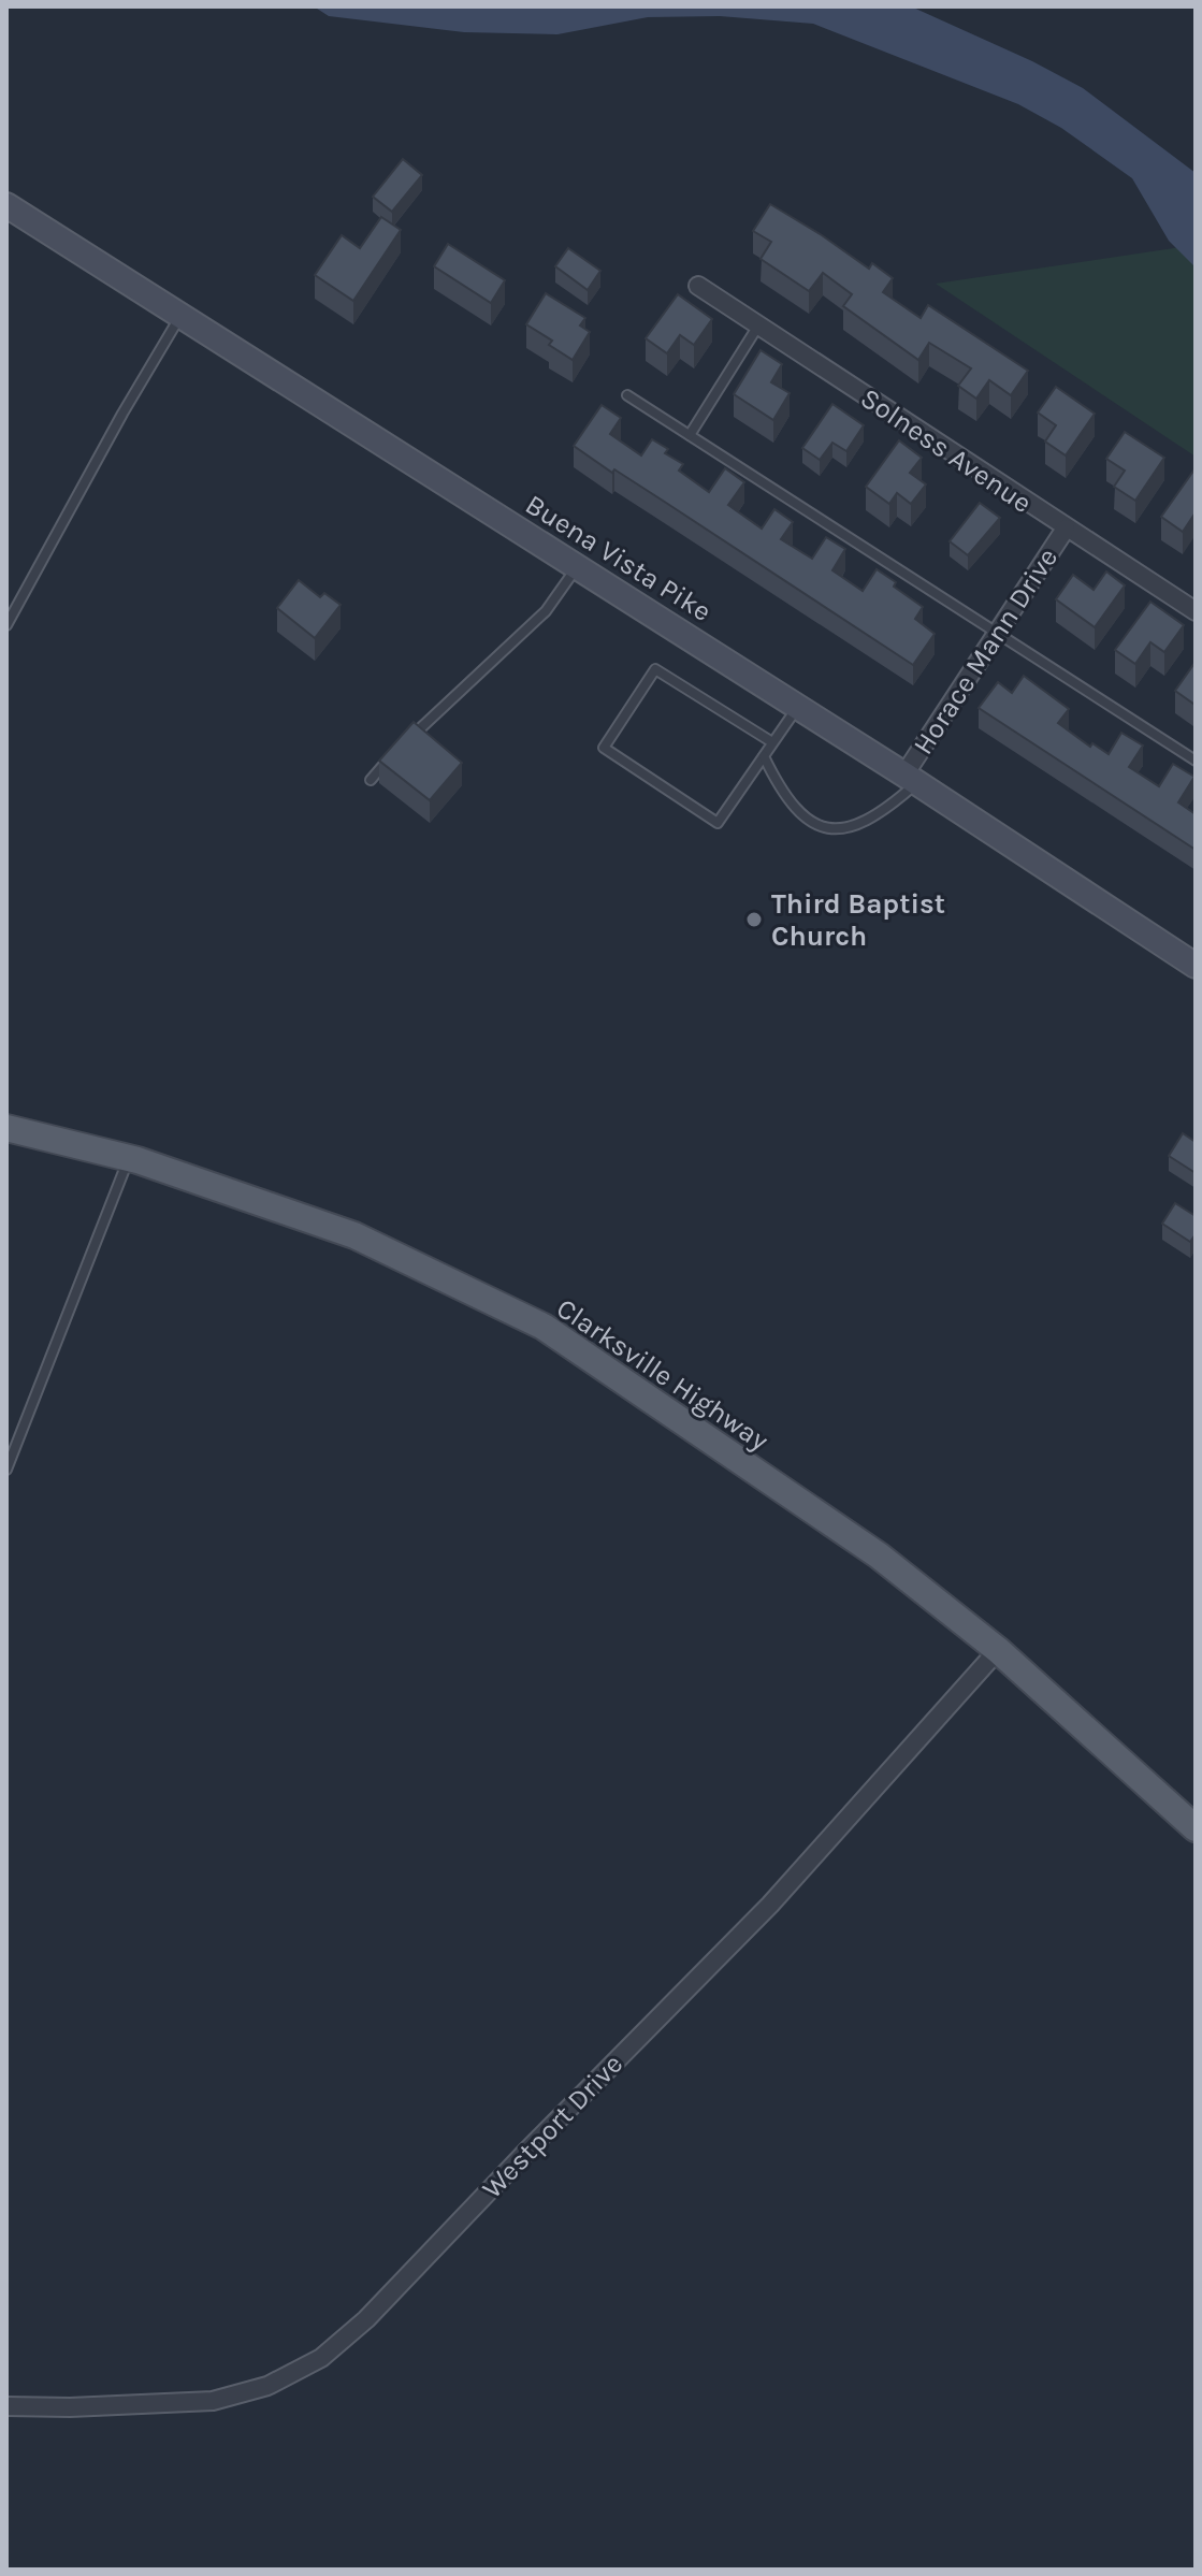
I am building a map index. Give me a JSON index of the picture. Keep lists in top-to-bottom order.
{
  "streets": {
    "main road": ["Buena Vista Pike", "Clarksville Highway"],
    "street": ["Solness Avenue", "Horace Mann Drive", "Westport Drive"]
  },
  "crossings": [
    ["Solness Avenue", "Horace Mann Drive"],
    ["Buena Vista Pike", "Horace Mann Drive"],
    ["Clarksville Highway", "Westport Drive"]
  ],
  "places": ["Third Baptist Church"]
}
